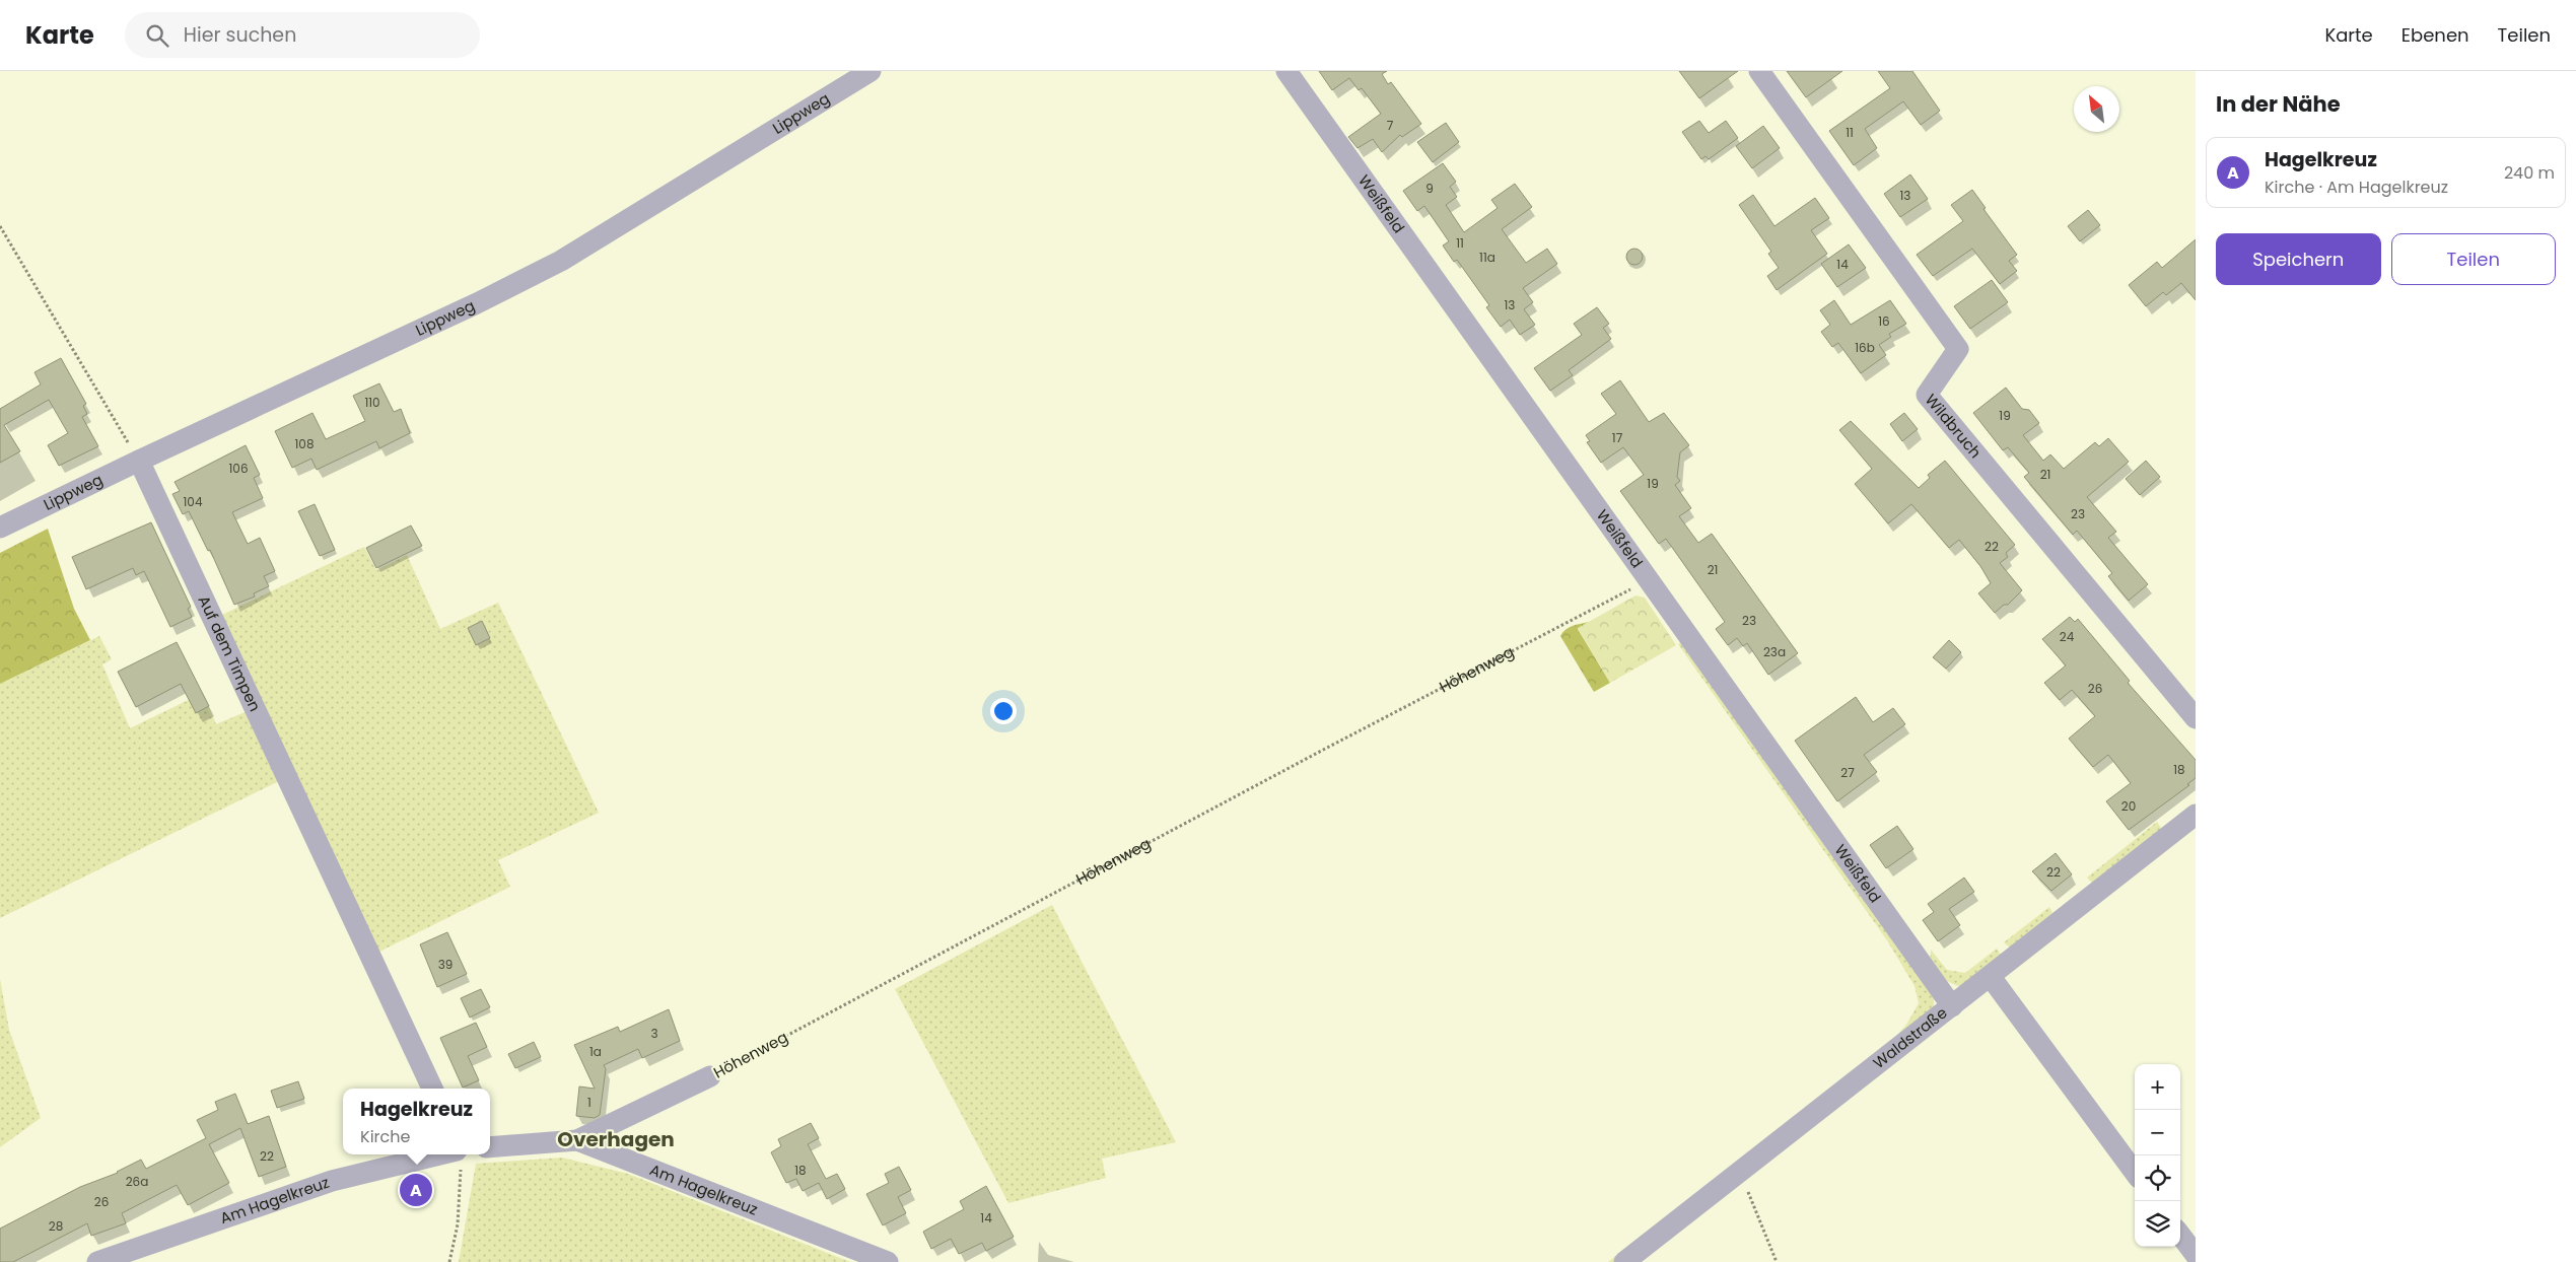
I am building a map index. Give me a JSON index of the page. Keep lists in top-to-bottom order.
{
  "streets": {
    "street": [
      "Lippweg",
      "Weißfeld",
      "Wildbruch",
      "Auf dem Timpen",
      "Höhenweg",
      "Waldstraße",
      "Am Hagelkreuz"
    ]
  },
  "crossings": [
    ["Lippweg", "Auf dem Timpen"],
    ["Weißfeld", "Höhenweg"],
    ["Weißfeld", "Waldstraße"],
    ["Höhenweg", "Am Hagelkreuz"]
  ],
  "districts": ["Overhagen"],
  "house_numbers": [
    "7",
    "11",
    "9",
    "13",
    "11",
    "11a",
    "14",
    "13",
    "16",
    "16b",
    "110",
    "19",
    "17",
    "108",
    "106",
    "21",
    "19",
    "104",
    "23",
    "22",
    "21",
    "23",
    "24",
    "23a",
    "26",
    "18",
    "27",
    "20",
    "22",
    "39",
    "3",
    "1a",
    "1",
    "22",
    "18",
    "26a",
    "26",
    "14",
    "28"
  ],
  "north": "top left",
  "page": {
    "header": "Karte",
    "search": "Hier suchen",
    "nav": ["Karte", "Ebenen", "Teilen"],
    "heading": "In der Nähe",
    "list": [
      {
        "mark": "A",
        "name": "Hagelkreuz",
        "note": "Kirche · Am Hagelkreuz",
        "value": "240 m"
      }
    ],
    "buttons": ["Speichern", "Teilen"],
    "map_buttons": ["+", "−"],
    "popup": ["Hagelkreuz", "Kirche"],
    "pins": "A"
  }
}
